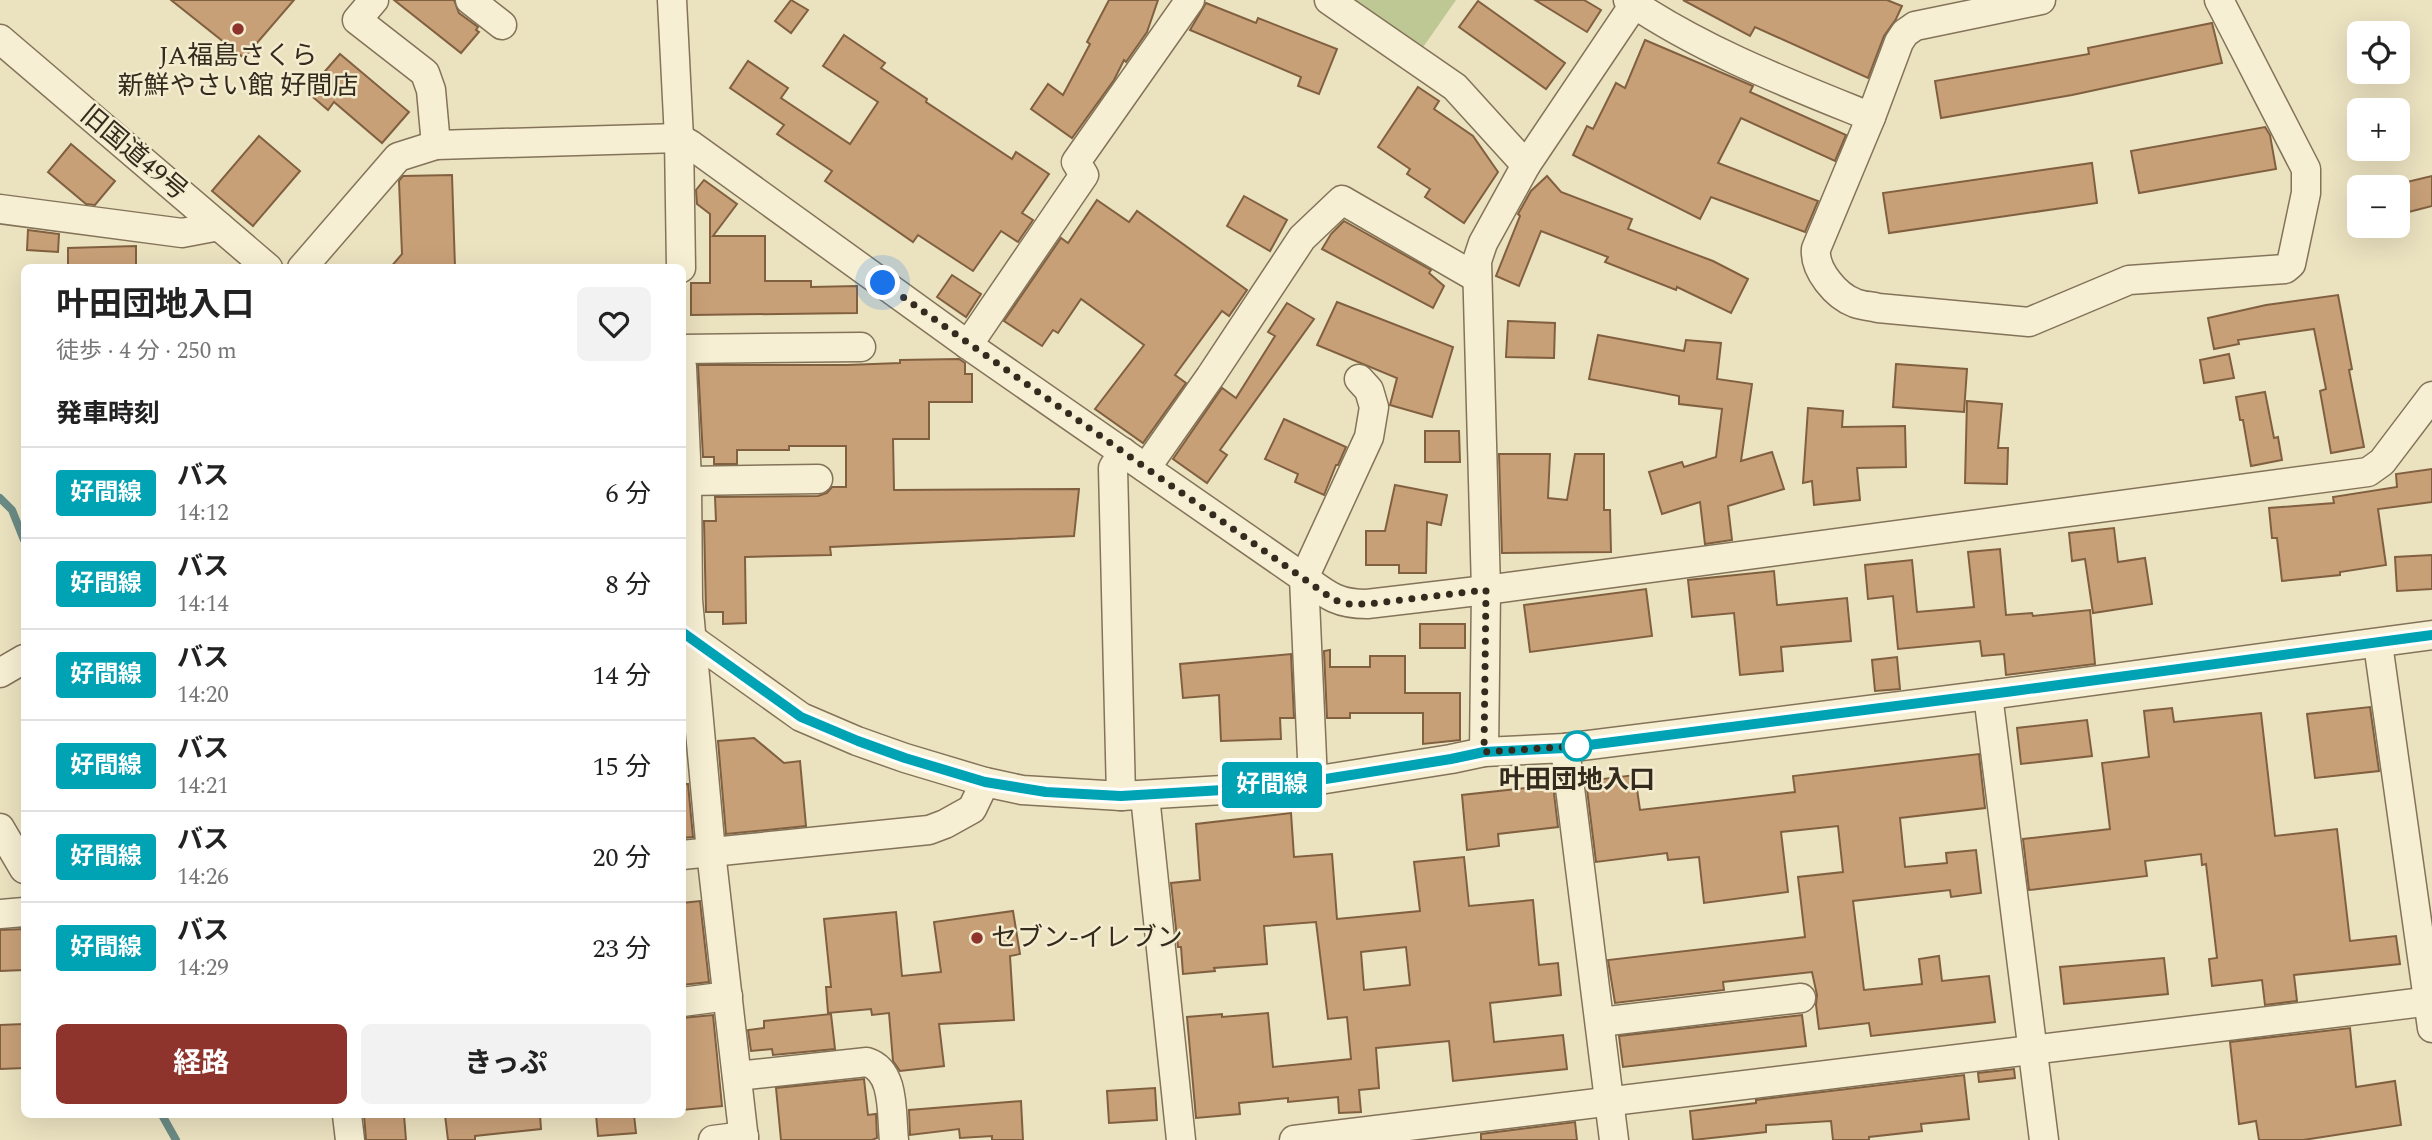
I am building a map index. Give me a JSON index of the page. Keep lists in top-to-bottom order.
{
  "streets": {
    "street": ["旧国道49号"]
  },
  "places": ["JA福島さくら 新鮮やさい館 好間店", "叶田団地入口", "セブン-イレブン"],
  "lines": ["bus line 好間線"],
  "page": {
    "on_map": "好間線",
    "map_buttons": ["+", "−"],
    "heading": [
      ["叶田団地入口", "徒歩 · 4 分 · 250 m"],
      "発車時刻"
    ],
    "list": [
      {
        "mark": "好間線",
        "name": "バス",
        "note": "14:12",
        "value": "6 分"
      },
      {
        "mark": "好間線",
        "name": "バス",
        "note": "14:14",
        "value": "8 分"
      },
      {
        "mark": "好間線",
        "name": "バス",
        "note": "14:20",
        "value": "14 分"
      },
      {
        "mark": "好間線",
        "name": "バス",
        "note": "14:21",
        "value": "15 分"
      },
      {
        "mark": "好間線",
        "name": "バス",
        "note": "14:26",
        "value": "20 分"
      },
      {
        "mark": "好間線",
        "name": "バス",
        "note": "14:29",
        "value": "23 分"
      }
    ],
    "buttons": ["経路", "きっぷ"]
  }
}
